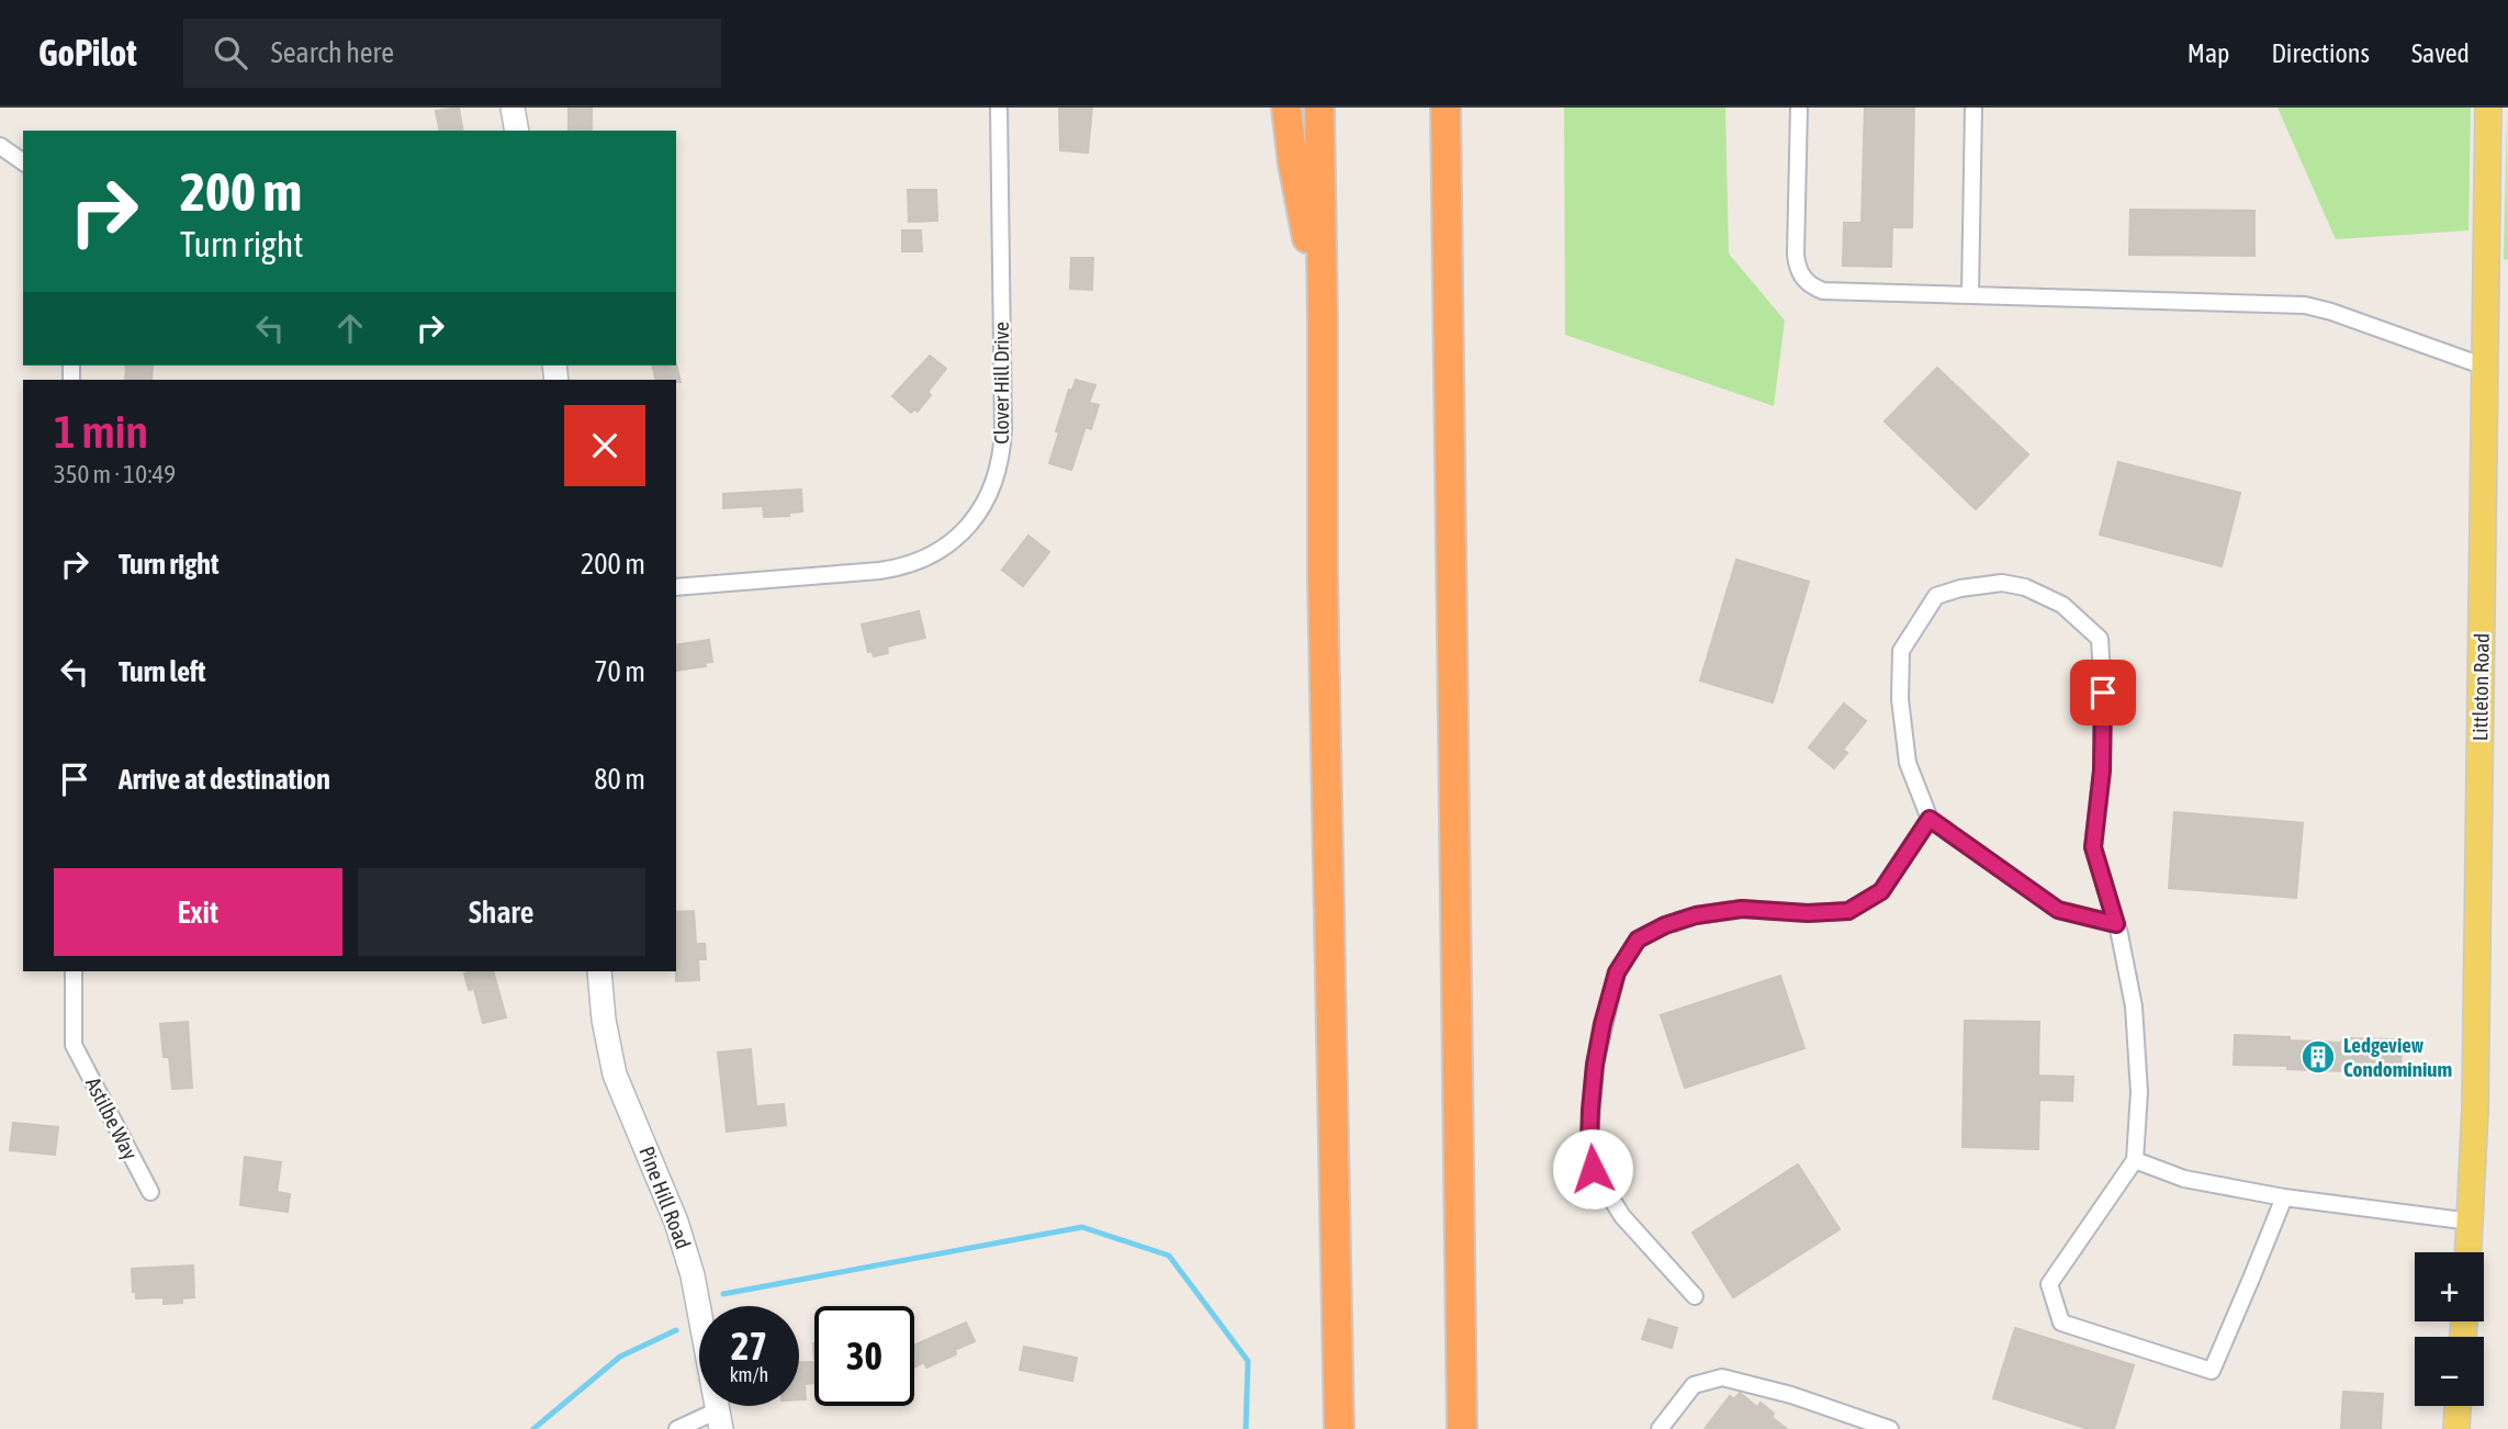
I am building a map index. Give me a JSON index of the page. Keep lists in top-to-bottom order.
{
  "streets": {
    "main road": ["Littleton Road"],
    "street": ["Clover Hill Drive", "Astilbe Way", "Pine Hill Road"]
  },
  "places": {
    "building": ["Ledgeview Condominium"]
  },
  "page": {
    "header": "GoPilot",
    "search": "Search here",
    "nav": ["Map", "Directions", "Saved"],
    "turn": ["200 m", "Turn right"],
    "heading": ["1 min", "350 m · 10:49"],
    "list": [
      {
        "name": "Turn right",
        "value": "200 m"
      },
      {
        "name": "Turn left",
        "value": "70 m"
      },
      {
        "name": "Arrive at destination",
        "value": "80 m"
      }
    ],
    "buttons": ["Exit", "Share"],
    "map_buttons": ["+", "−"],
    "speed": "27 km/h",
    "limit": "30"
  }
}
